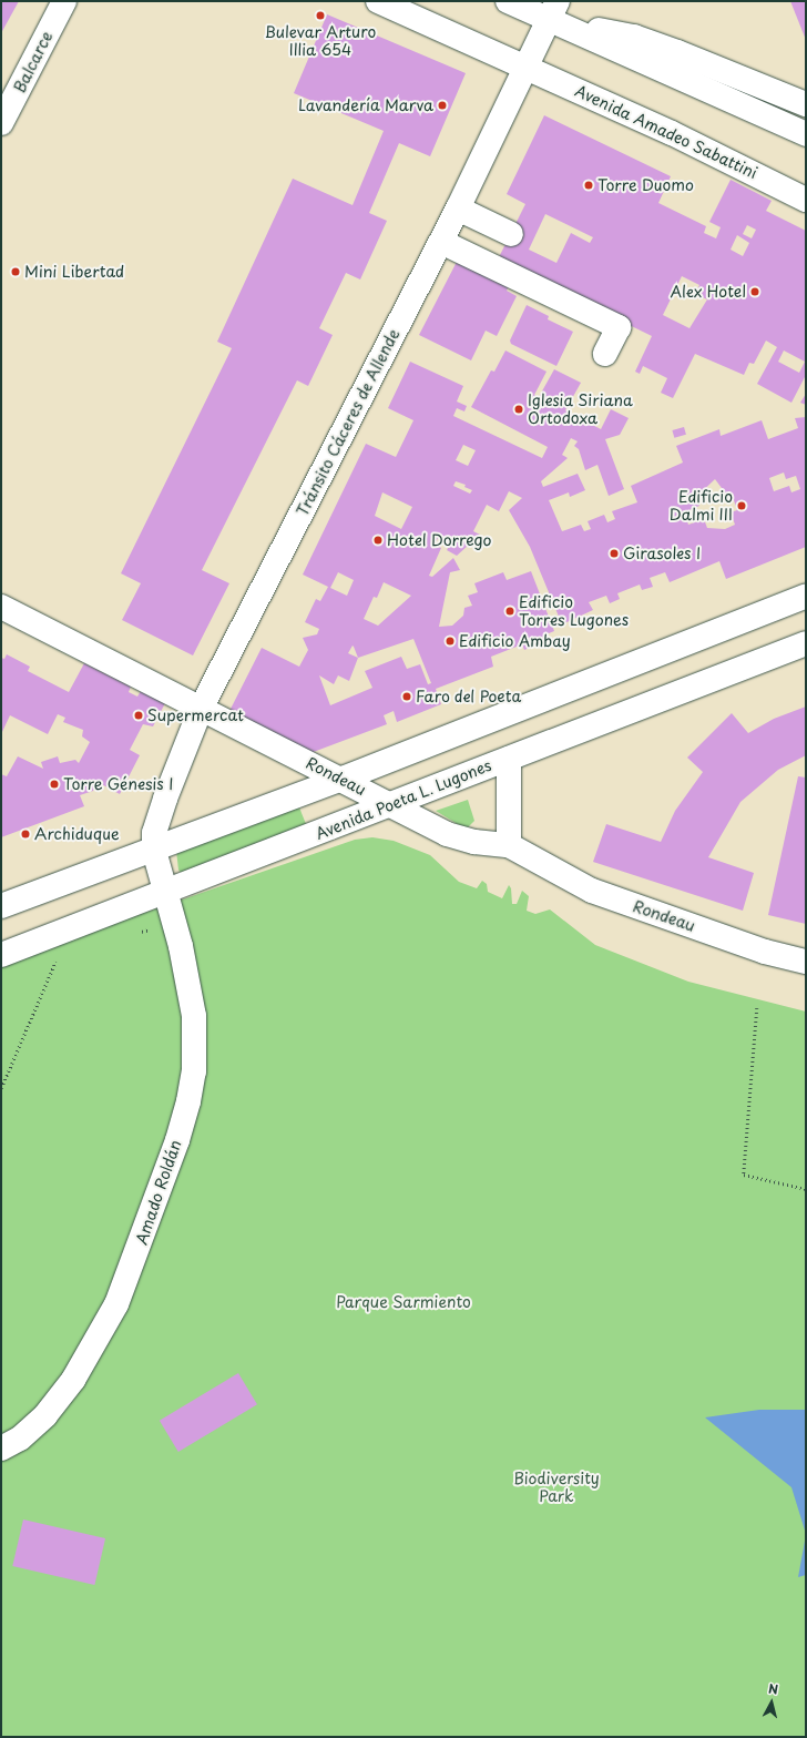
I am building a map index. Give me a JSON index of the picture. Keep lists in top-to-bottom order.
{
  "streets": {
    "main road": [
      "Balcarce",
      "Avenida Amadeo Sabattini",
      "Tránsito Cáceres de Allende",
      "Rondeau",
      "Avenida Poeta L. Lugones",
      "Amado Roldán"
    ]
  },
  "crossings": [
    ["Avenida Amadeo Sabattini", "Tránsito Cáceres de Allende"],
    ["Tránsito Cáceres de Allende", "Rondeau"],
    ["Tránsito Cáceres de Allende", "Amado Roldán"],
    ["Rondeau", "Avenida Poeta L. Lugones"],
    ["Avenida Poeta L. Lugones", "Amado Roldán"]
  ],
  "parks": ["Parque Sarmiento", "Biodiversity Park"],
  "places": [
    "Bulevar Arturo Illia 654",
    "Lavandería Marva",
    "Torre Duomo",
    "Mini Libertad",
    "Alex Hotel",
    "Iglesia Siriana Ortodoxa",
    "Edificio Dalmi III",
    "Hotel Dorrego",
    "Girasoles I",
    "Edificio Torres Lugones",
    "Edificio Ambay",
    "Faro del Poeta",
    "Supermercat",
    "Torre Génesis I",
    "Archiduque"
  ],
  "north": "top"
}
